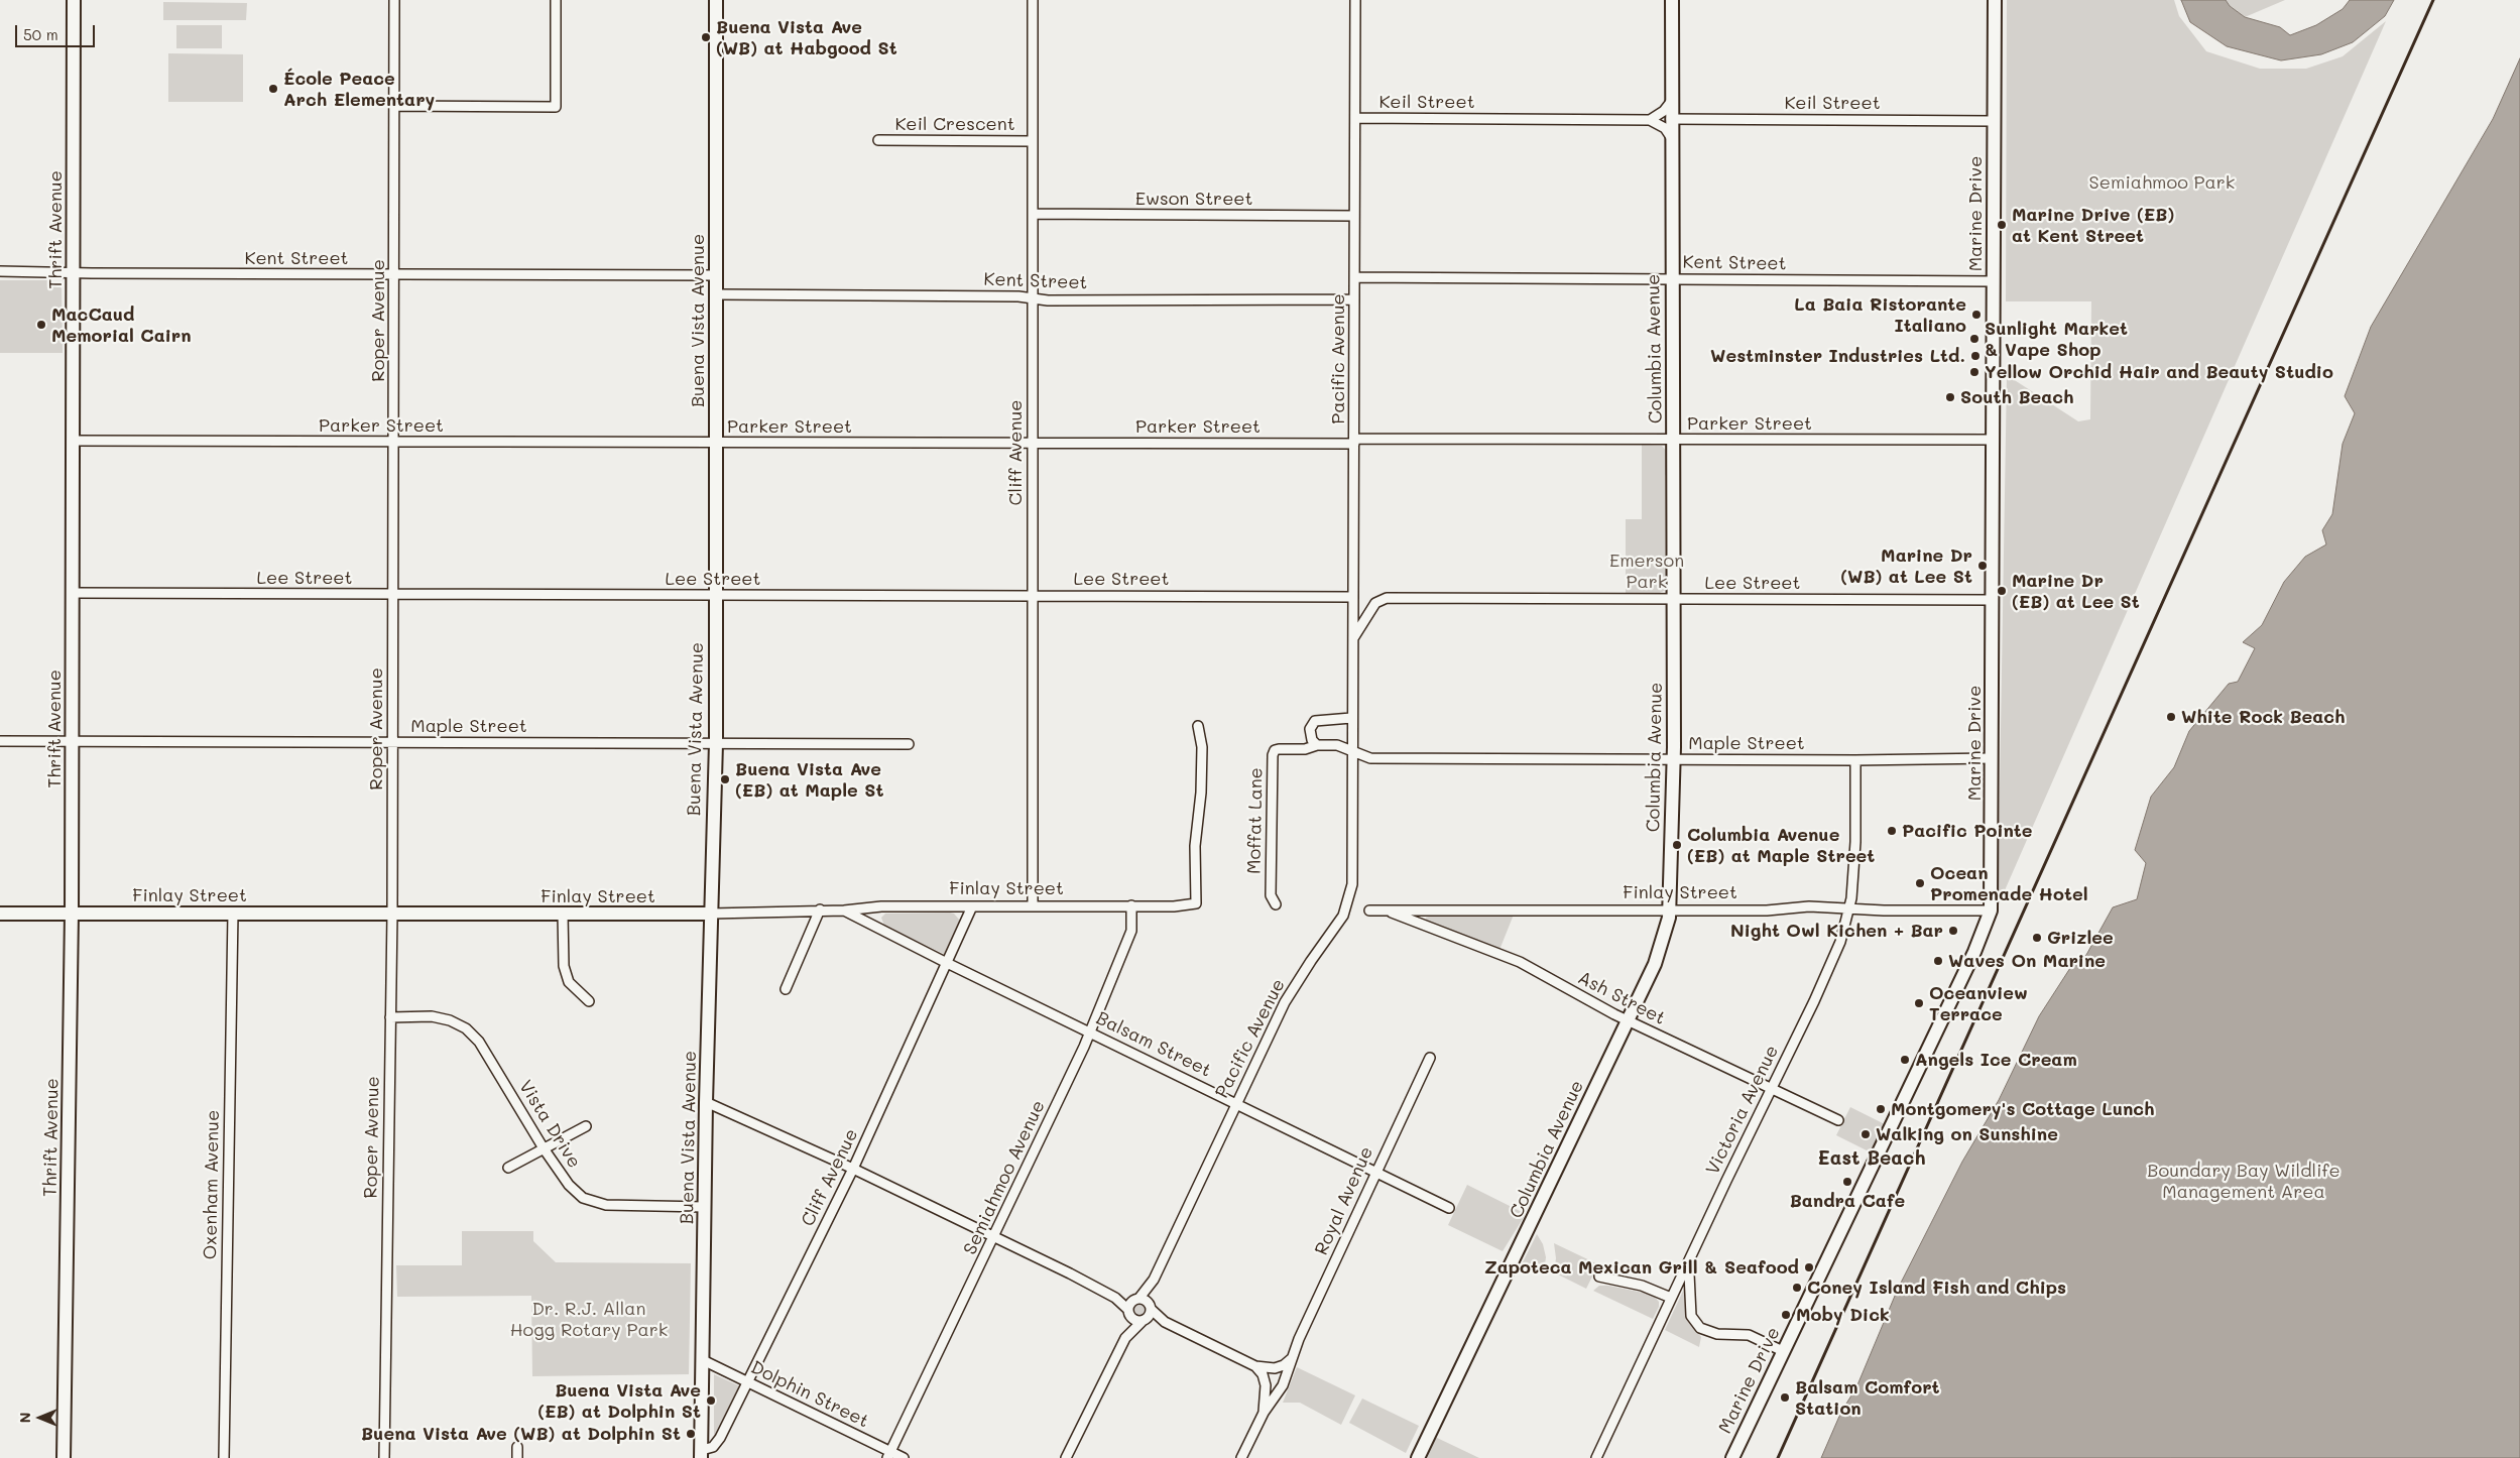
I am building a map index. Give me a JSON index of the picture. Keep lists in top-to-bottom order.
{
  "streets": {
    "street": [
      "Keil Street",
      "Keil Crescent",
      "Ewson Street",
      "Marine Drive",
      "Thrift Avenue",
      "Kent Street",
      "Roper Avenue",
      "Buena Vista Avenue",
      "Columbia Avenue",
      "Pacific Avenue",
      "Parker Street",
      "Cliff Avenue",
      "Lee Street",
      "Maple Street",
      "Moffat Lane",
      "Finlay Street",
      "Ash Street",
      "Balsam Street",
      "Victoria Avenue",
      "Vista Drive",
      "Semiahmoo Avenue",
      "Oxenham Avenue",
      "Royal Avenue",
      "Dolphin Street"
    ]
  },
  "crossings": [
    ["Keil Street", "Marine Drive"],
    ["Keil Street", "Columbia Avenue"],
    ["Keil Street", "Pacific Avenue"],
    ["Keil Crescent", "Cliff Avenue"],
    ["Ewson Street", "Pacific Avenue"],
    ["Ewson Street", "Cliff Avenue"],
    ["Marine Drive", "Kent Street"],
    ["Marine Drive", "Parker Street"],
    ["Marine Drive", "Lee Street"],
    ["Marine Drive", "Maple Street"],
    ["Marine Drive", "Finlay Street"],
    ["Thrift Avenue", "Kent Street"],
    ["Thrift Avenue", "Parker Street"],
    ["Thrift Avenue", "Lee Street"],
    ["Thrift Avenue", "Maple Street"],
    ["Thrift Avenue", "Finlay Street"],
    ["Kent Street", "Roper Avenue"],
    ["Kent Street", "Buena Vista Avenue"],
    ["Kent Street", "Columbia Avenue"],
    ["Kent Street", "Pacific Avenue"],
    ["Kent Street", "Cliff Avenue"],
    ["Roper Avenue", "Parker Street"],
    ["Roper Avenue", "Lee Street"],
    ["Roper Avenue", "Maple Street"],
    ["Roper Avenue", "Finlay Street"],
    ["Roper Avenue", "Vista Drive"],
    ["Buena Vista Avenue", "Parker Street"],
    ["Buena Vista Avenue", "Cliff Avenue"],
    ["Buena Vista Avenue", "Lee Street"],
    ["Buena Vista Avenue", "Maple Street"],
    ["Buena Vista Avenue", "Finlay Street"],
    ["Buena Vista Avenue", "Vista Drive"],
    ["Buena Vista Avenue", "Dolphin Street"],
    ["Columbia Avenue", "Parker Street"],
    ["Columbia Avenue", "Lee Street"],
    ["Columbia Avenue", "Maple Street"],
    ["Columbia Avenue", "Finlay Street"],
    ["Columbia Avenue", "Ash Street"],
    ["Pacific Avenue", "Parker Street"],
    ["Pacific Avenue", "Lee Street"],
    ["Pacific Avenue", "Maple Street"],
    ["Pacific Avenue", "Balsam Street"],
    ["Parker Street", "Cliff Avenue"],
    ["Cliff Avenue", "Lee Street"],
    ["Cliff Avenue", "Finlay Street"],
    ["Cliff Avenue", "Balsam Street"],
    ["Cliff Avenue", "Dolphin Street"],
    ["Maple Street", "Victoria Avenue"],
    ["Finlay Street", "Ash Street"],
    ["Finlay Street", "Balsam Street"],
    ["Finlay Street", "Victoria Avenue"],
    ["Finlay Street", "Semiahmoo Avenue"],
    ["Finlay Street", "Oxenham Avenue"],
    ["Ash Street", "Victoria Avenue"],
    ["Balsam Street", "Semiahmoo Avenue"],
    ["Balsam Street", "Royal Avenue"],
    ["Semiahmoo Avenue", "Dolphin Street"]
  ],
  "districts": ["East Beach"],
  "parks": [
    "Semiahmoo Park",
    "Emerson Park",
    "Boundary Bay Wildlife Management Area",
    "Dr. R.J. Allan Hogg Rotary Park"
  ],
  "places": [
    "Buena Vista Ave (WB) at Habgood St",
    "École Peace Arch Elementary",
    "Marine Drive (EB) at Kent Street",
    "La Baia Ristorante Italiano",
    "MacCaud Memorial Cairn",
    "Sunlight Market & Vape Shop",
    "Westminster Industries Ltd.",
    "Yellow Orchid Hair and Beauty Studio",
    "South Beach",
    "Marine Dr (WB) at Lee St",
    "Marine Dr (EB) at Lee St",
    "White Rock Beach",
    "Buena Vista Ave (EB) at Maple St",
    "Pacific Pointe",
    "Columbia Avenue (EB) at Maple Street",
    "Ocean Promenade Hotel",
    "Night Owl Kichen + Bar",
    "Grizlee",
    "Waves On Marine",
    "Oceanview Terrace",
    "Angels Ice Cream",
    "Montgomery's Cottage Lunch",
    "Walking on Sunshine",
    "Bandra Cafe",
    "Zapoteca Mexican Grill & Seafood",
    "Coney Island Fish and Chips",
    "Moby Dick",
    "Balsam Comfort Station",
    "Buena Vista Ave (EB) at Dolphin St",
    "Buena Vista Ave (WB) at Dolphin St"
  ],
  "scale_bar": "50 m",
  "north": "left"
}
